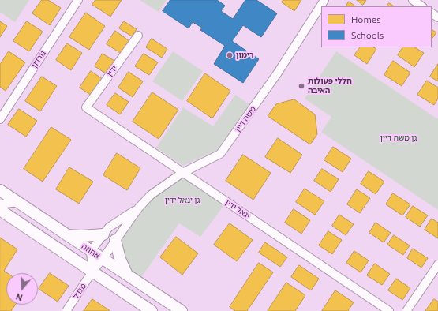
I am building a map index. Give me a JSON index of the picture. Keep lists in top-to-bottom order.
{
  "streets": {
    "main road": ["אחוזה"],
    "street": [
      "גורדון",
      "ידין",
      "משה דיין",
      "יגאל ידין",
      "מגדל"
    ]
  },
  "crossings": [
    ["ידין", "יגאל ידין"],
    ["משה דיין", "יגאל ידין"],
    ["משה דיין", "אחוזה"],
    ["משה דיין", "מגדל"],
    ["אחוזה", "מגדל"]
  ],
  "parks": ["גן משה דיין", "גן יגאל ידין"],
  "places": ["רימון", "חללי פעולות האיבה"],
  "legend": ["Homes", "Schools"],
  "north": "bottom"
}
